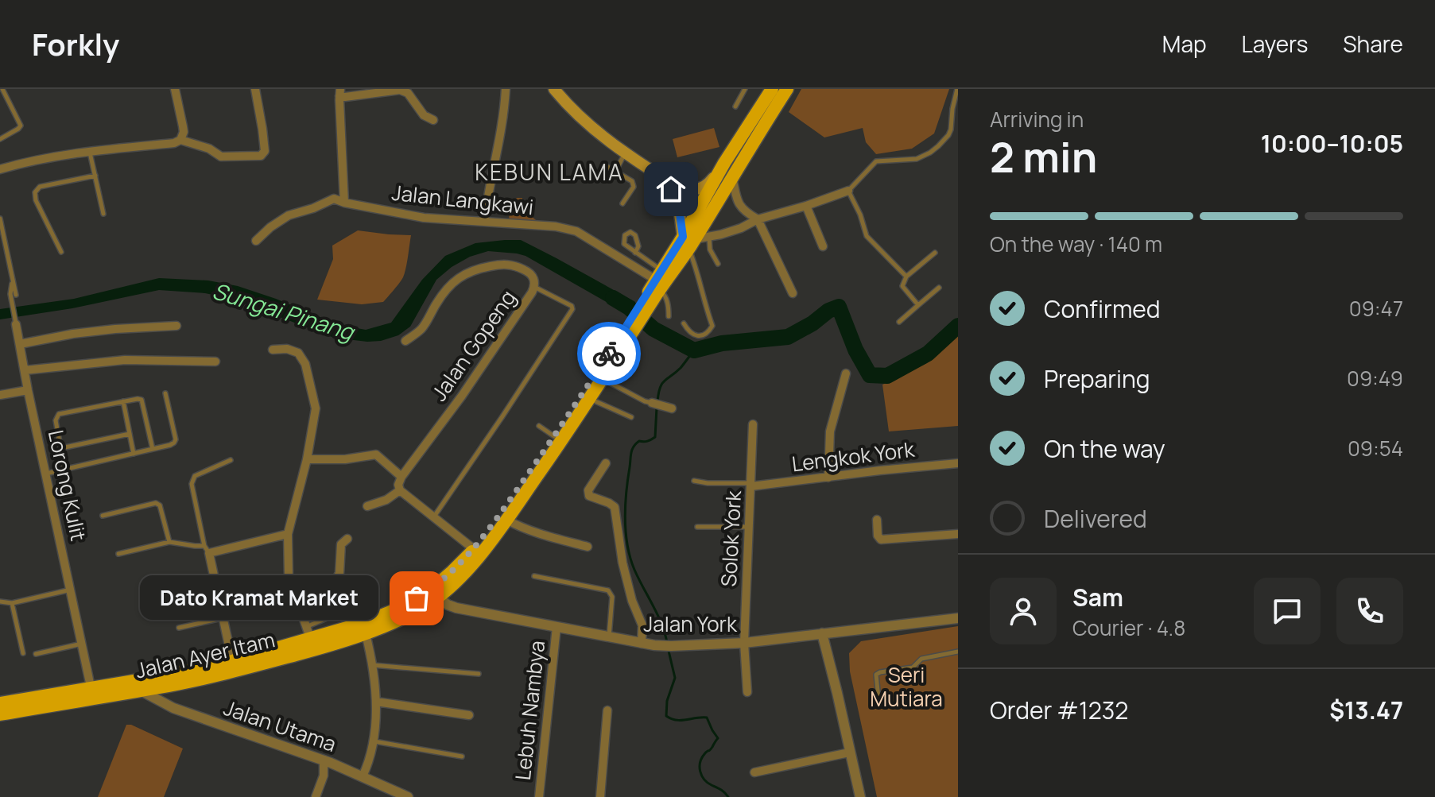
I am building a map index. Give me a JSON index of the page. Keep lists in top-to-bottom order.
{
  "streets": {
    "main road": ["Jalan Ayer Itam"],
    "street": [
      "Jalan Langkawi",
      "Jalan Gopeng",
      "Lengkok York",
      "Lorong Kulit",
      "Solok York",
      "Jalan York",
      "Lebuh Nambya",
      "Jalan Utama"
    ]
  },
  "crossings": [
    ["Jalan Langkawi", "Jalan Ayer Itam"],
    ["Lengkok York", "Solok York"],
    ["Lorong Kulit", "Jalan Ayer Itam"],
    ["Solok York", "Jalan York"],
    ["Jalan York", "Jalan Ayer Itam"],
    ["Jalan York", "Lebuh Nambya"],
    ["Jalan Ayer Itam", "Jalan Utama"]
  ],
  "districts": ["KEBUN LAMA"],
  "water": ["Sungai Pinang"],
  "parks": ["Seri Mutiara"],
  "places": ["Dato Kramat Market"],
  "page": {
    "header": "Forkly",
    "nav": ["Map", "Layers", "Share"],
    "heading": ["2 min", "Arriving in", "10:00–10:05"],
    "panel": [
      "Sam",
      "Courier · 4.8",
      "Order #1232",
      "$13.47"
    ],
    "bar": "On the way · 140 m",
    "list": [
      ["Confirmed", "09:47"],
      ["Preparing", "09:49"],
      ["On the way", "09:54"],
      "Delivered"
    ],
    "bubble": "Dato Kramat Market"
  }
}
